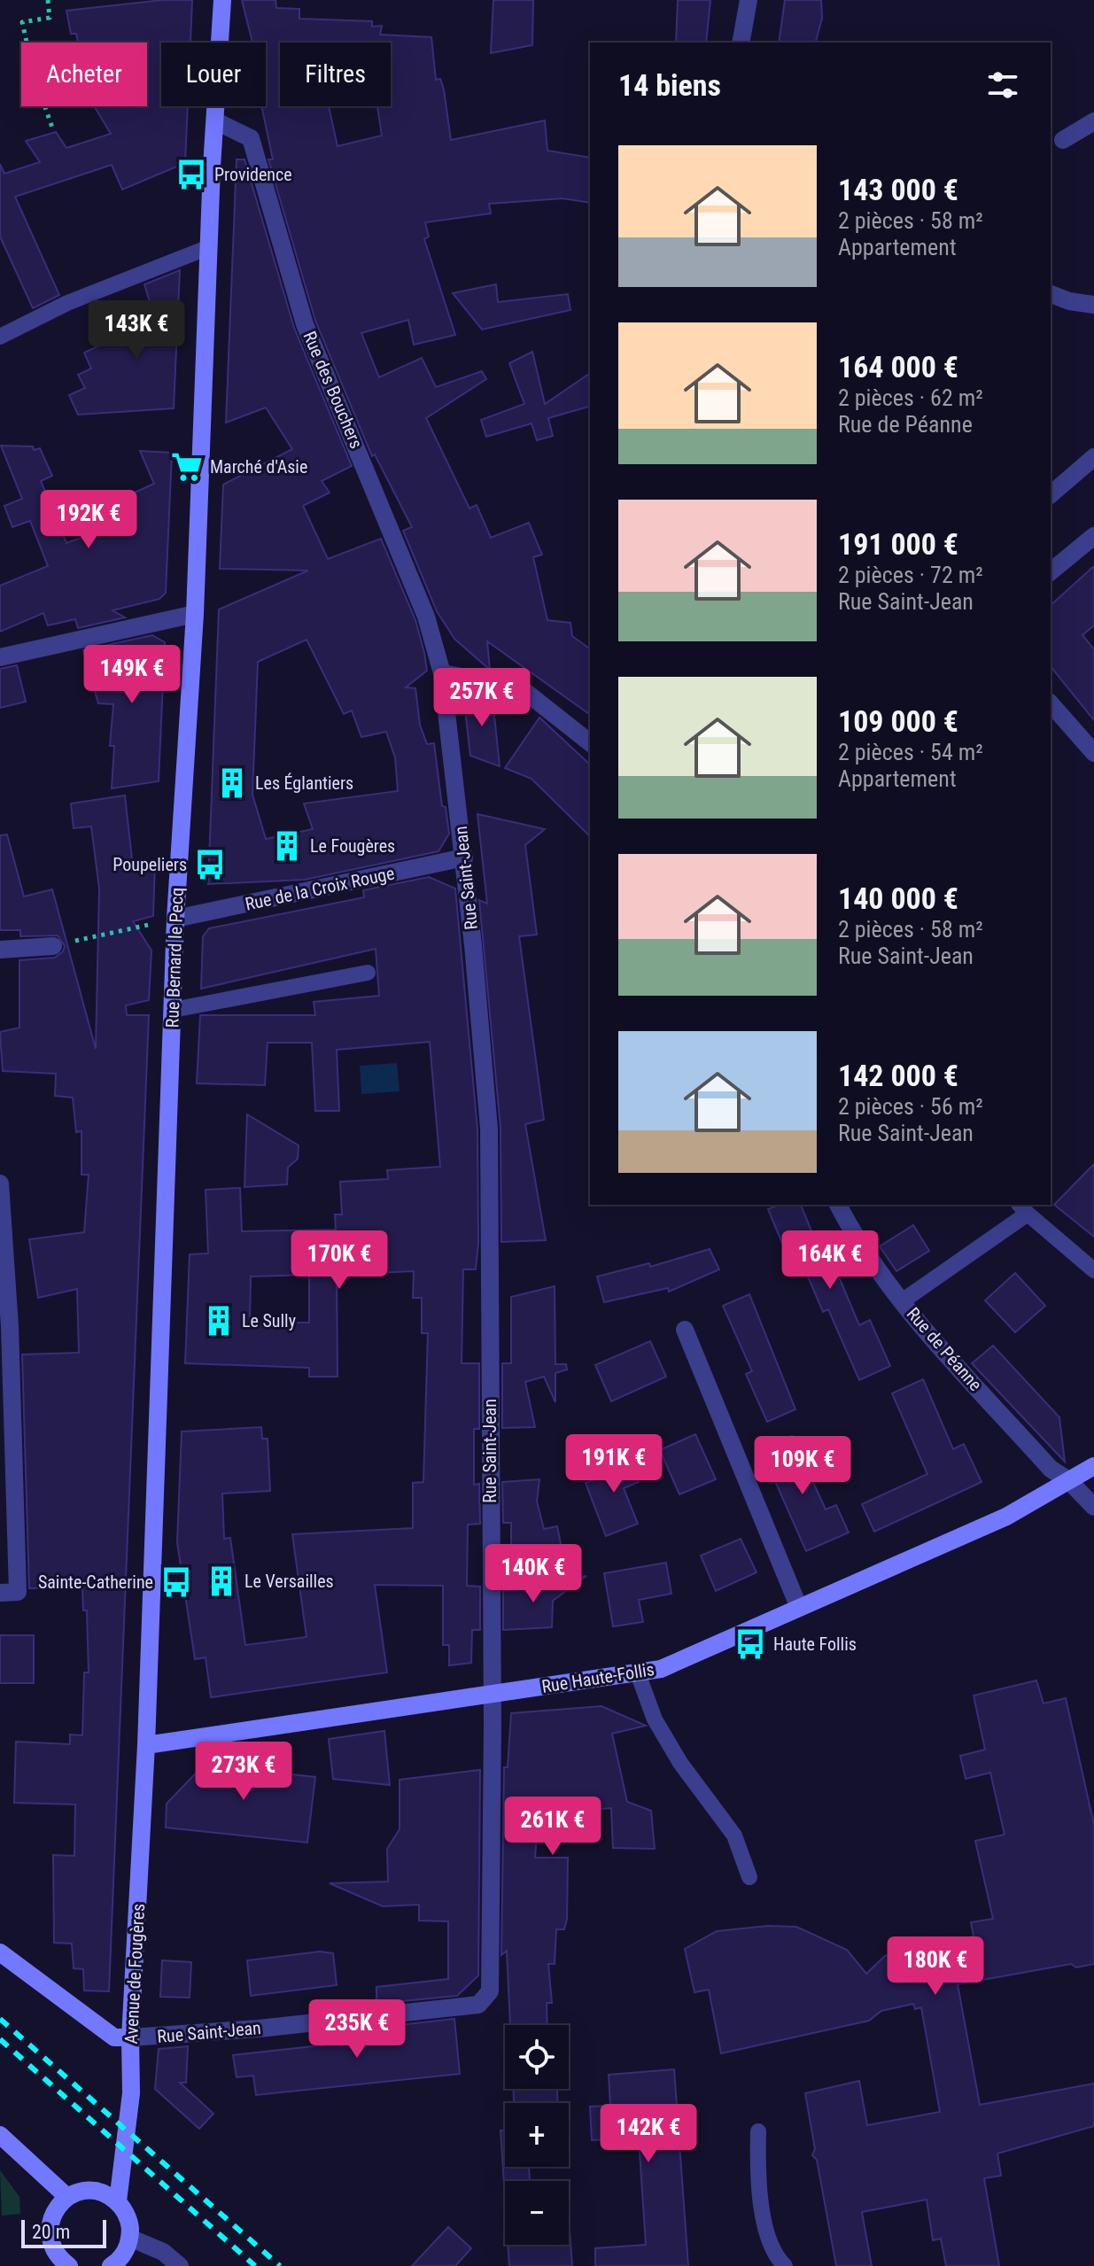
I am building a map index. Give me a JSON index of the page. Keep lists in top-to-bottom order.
{
  "streets": {
    "main road": ["Rue Bernard le Pecq", "Rue Haute-Follis", "Avenue de Fougères"],
    "street": [
      "Rue des Bouchers",
      "Rue Saint-Jean",
      "Rue de la Croix Rouge",
      "Rue de Péanne"
    ]
  },
  "crossings": [
    ["Rue des Bouchers", "Rue Saint-Jean"],
    ["Rue des Bouchers", "Rue Bernard le Pecq"],
    ["Rue Saint-Jean", "Rue de la Croix Rouge"],
    ["Rue Saint-Jean", "Rue Haute-Follis"],
    ["Rue Saint-Jean", "Avenue de Fougères"],
    ["Rue de la Croix Rouge", "Rue Bernard le Pecq"],
    ["Rue Bernard le Pecq", "Rue Haute-Follis"],
    ["Rue Bernard le Pecq", "Avenue de Fougères"],
    ["Rue de Péanne", "Rue Haute-Follis"],
    ["Rue Haute-Follis", "Avenue de Fougères"]
  ],
  "places": {
    "bus stop": [
      "Providence",
      "Poupeliers",
      "Sainte-Catherine",
      "Haute Follis"
    ],
    "supermarket": ["Marché d'Asie"],
    "building": [
      "Les Églantiers",
      "Le Fougères",
      "Le Sully",
      "Le Versailles"
    ]
  },
  "scale_bar": "20 m",
  "page": {
    "chip": ["Acheter", "Louer", "Filtres"],
    "heading": "14 biens",
    "list": [
      {
        "name": "143 000 €",
        "note": "2 pièces · 58 m² · Appartement"
      },
      {
        "name": "164 000 €",
        "note": "2 pièces · 62 m² · Rue de Péanne"
      },
      {
        "name": "191 000 €",
        "note": "2 pièces · 72 m² · Rue Saint-Jean"
      },
      {
        "name": "109 000 €",
        "note": "2 pièces · 54 m² · Appartement"
      },
      {
        "name": "140 000 €",
        "note": "2 pièces · 58 m² · Rue Saint-Jean"
      },
      {
        "name": "142 000 €",
        "note": "2 pièces · 56 m² · Rue Saint-Jean"
      }
    ],
    "price": [
      "143K €",
      "192K €",
      "149K €",
      "257K €",
      "170K €",
      "164K €",
      "191K €",
      "109K €",
      "140K €",
      "273K €",
      "261K €",
      "180K €",
      "235K €",
      "142K €"
    ],
    "map_buttons": ["+", "−"],
    "scale": "20 m"
  }
}
